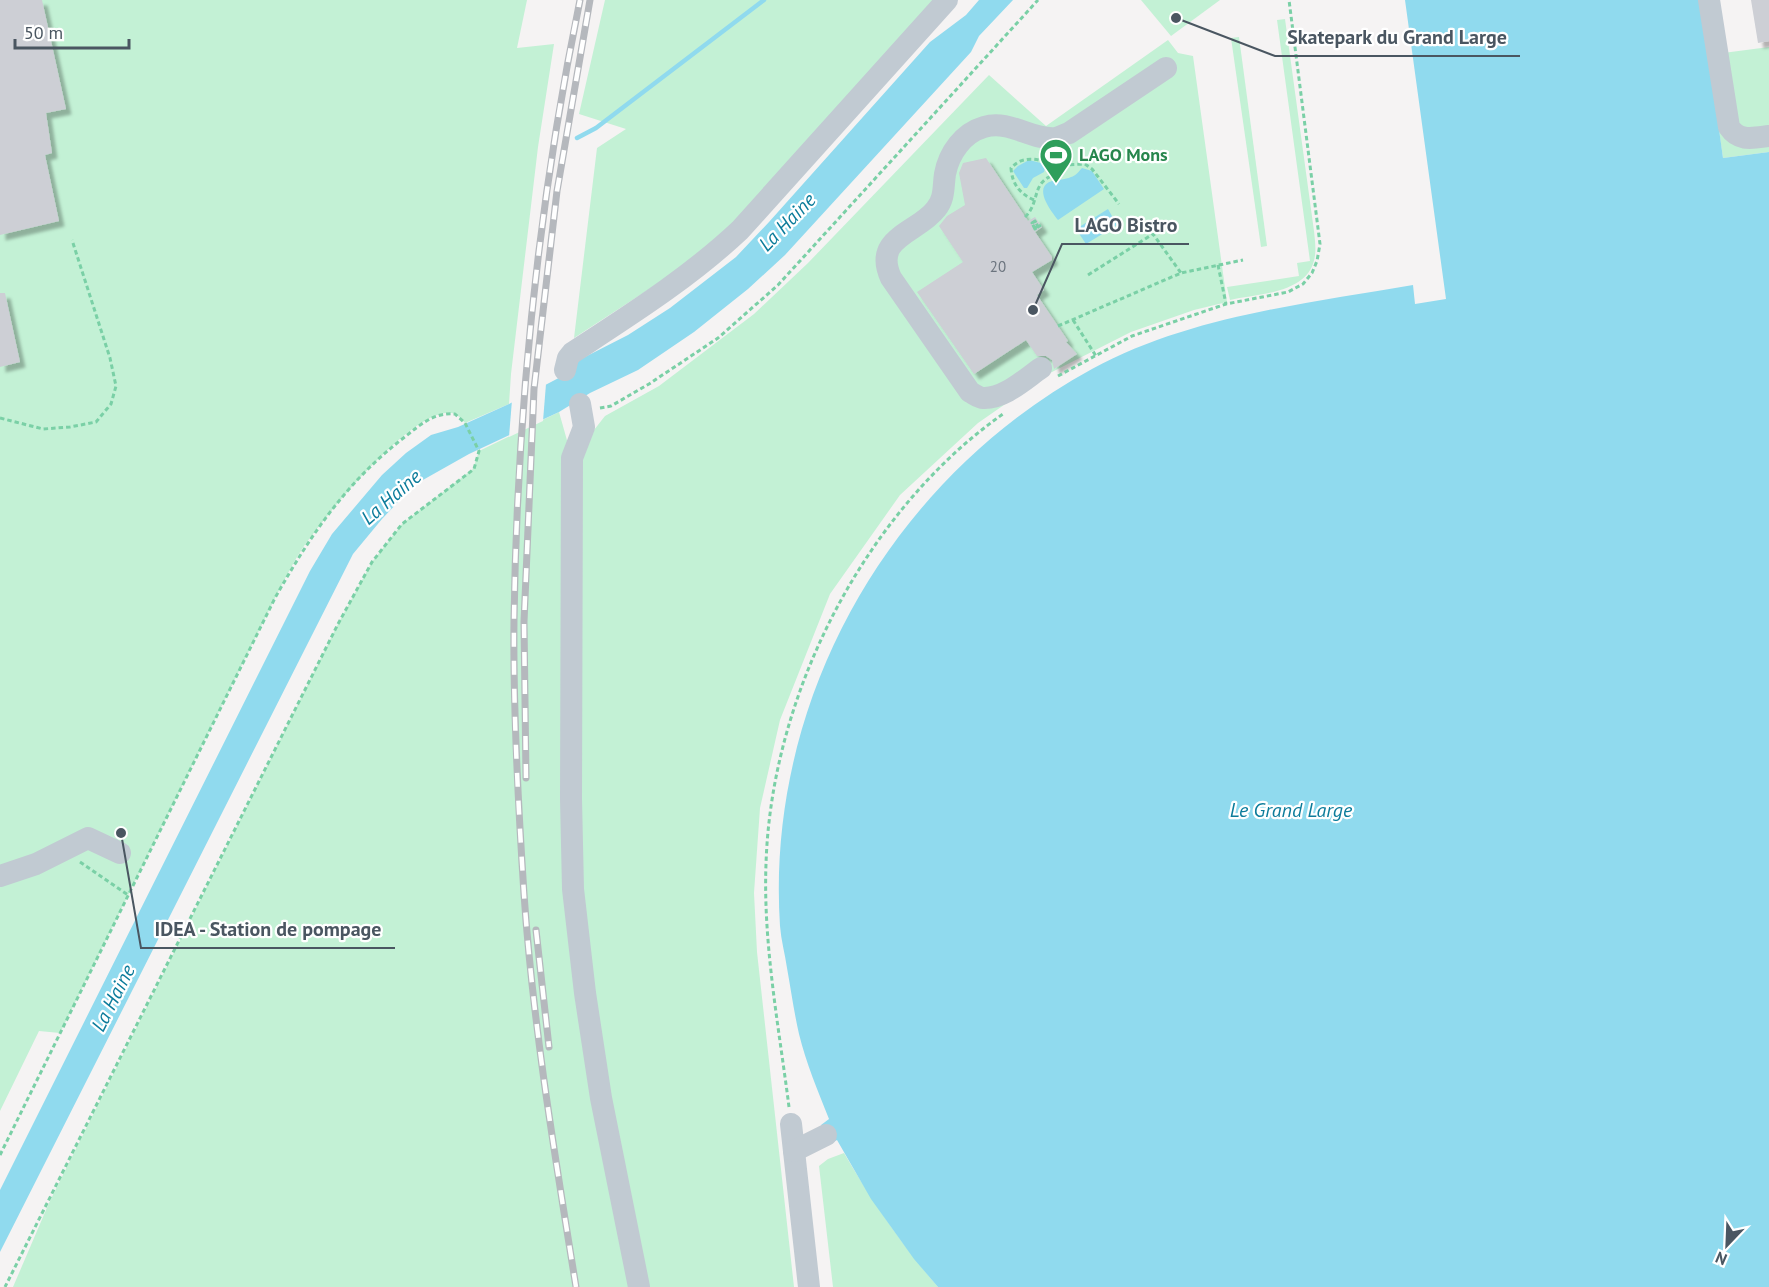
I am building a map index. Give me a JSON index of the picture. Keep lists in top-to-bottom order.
{
  "water": ["La Haine", "Le Grand Large"],
  "places": {
    "other": ["Skatepark du Grand Large", "LAGO Bistro", "IDEA - Station de pompage"],
    "sports": ["LAGO Mons"]
  },
  "house_numbers": ["20"],
  "scale_bar": "50 m",
  "north": "bottom left"
}
